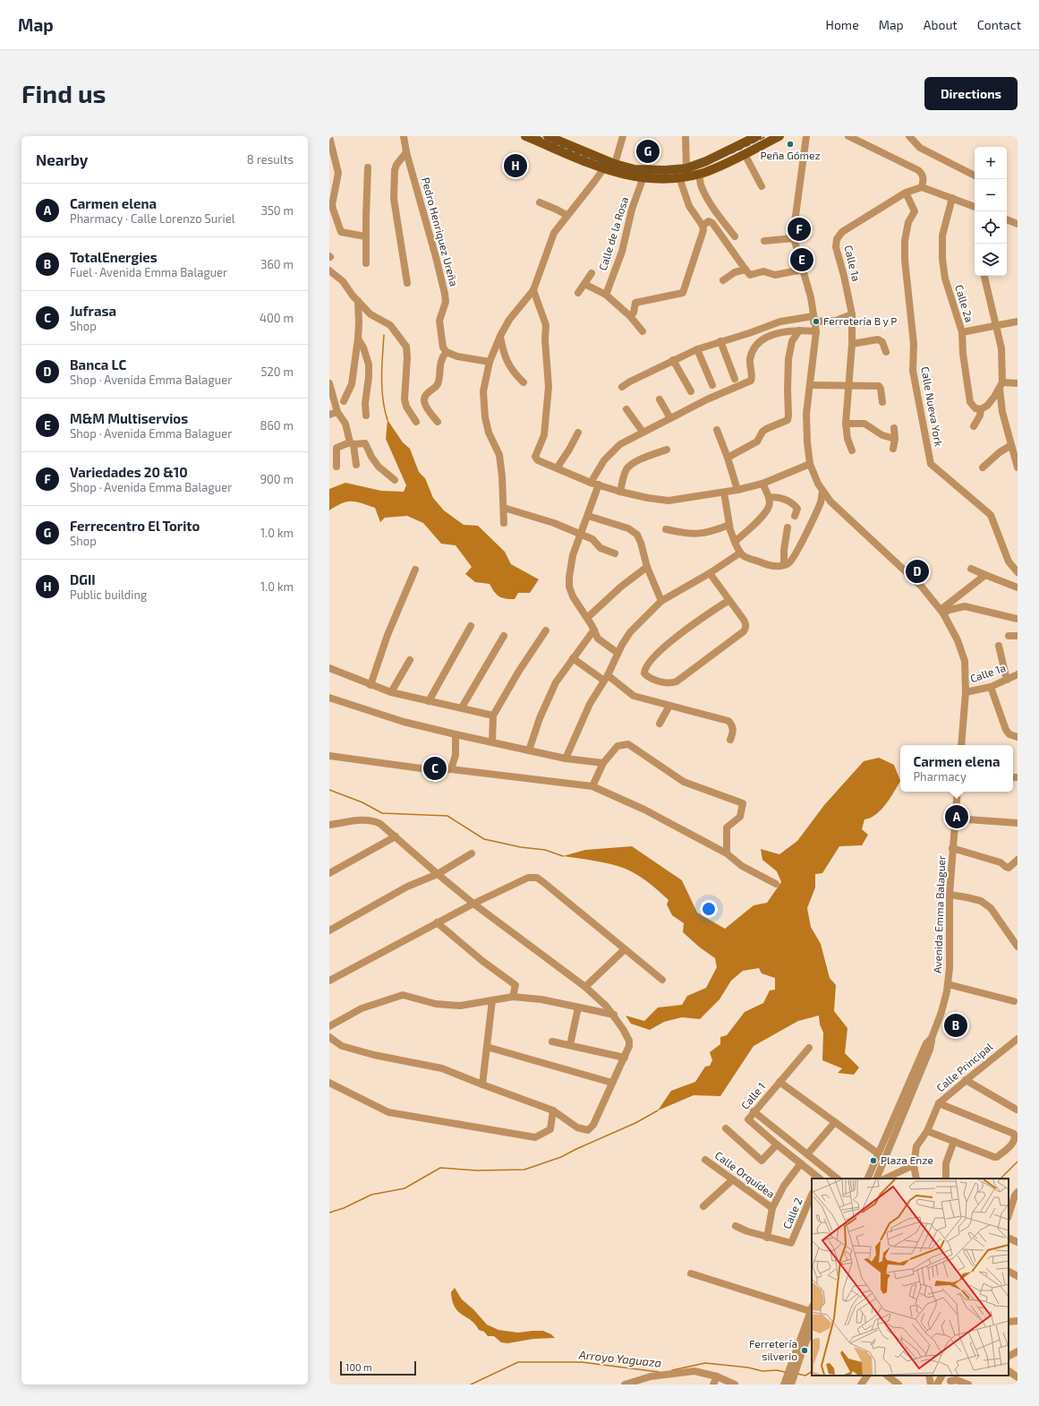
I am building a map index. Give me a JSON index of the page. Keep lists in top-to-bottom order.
{
  "streets": {
    "street": [
      "Pedro Henriquez Ureña",
      "Calle de la Rosa",
      "Calle 1a",
      "Calle 2a",
      "Calle Nueva York",
      "Avenida Emma Balaguer",
      "Calle Principal",
      "Calle 1",
      "Calle Orquídea",
      "Calle 2"
    ]
  },
  "crossings": [
    ["Calle 1a", "Calle Nueva York"]
  ],
  "water": ["Arroyo Yaguaza"],
  "places": [
    "Peña Gómez",
    "Ferretería B y P",
    "Plaza Enze",
    "Ferretería silverio"
  ],
  "scale_bar": "100 m",
  "page": {
    "header": "Map",
    "nav": [
      "Home",
      "Map",
      "About",
      "Contact"
    ],
    "buttons": "Directions",
    "title": "Find us",
    "heading": ["Nearby", "8 results"],
    "pins": [
      "G",
      "H",
      "F",
      "E",
      "D",
      "C",
      "A",
      "B"
    ],
    "map_buttons": ["+", "−"],
    "list": [
      {
        "mark": "A",
        "name": "Carmen elena",
        "note": "Pharmacy · Calle Lorenzo Suriel",
        "value": "350 m"
      },
      {
        "mark": "B",
        "name": "TotalEnergies",
        "note": "Fuel · Avenida Emma Balaguer",
        "value": "360 m"
      },
      {
        "mark": "C",
        "name": "Jufrasa",
        "note": "Shop",
        "value": "400 m"
      },
      {
        "mark": "D",
        "name": "Banca LC",
        "note": "Shop · Avenida Emma Balaguer",
        "value": "520 m"
      },
      {
        "mark": "E",
        "name": "M&M Multiservios",
        "note": "Shop · Avenida Emma Balaguer",
        "value": "860 m"
      },
      {
        "mark": "F",
        "name": "Variedades 20 &10",
        "note": "Shop · Avenida Emma Balaguer",
        "value": "900 m"
      },
      {
        "mark": "G",
        "name": "Ferrecentro El Torito",
        "note": "Shop",
        "value": "1.0 km"
      },
      {
        "mark": "H",
        "name": "DGII",
        "note": "Public building",
        "value": "1.0 km"
      }
    ],
    "popup": ["Carmen elena", "Pharmacy"],
    "scale": "100 m"
  }
}
